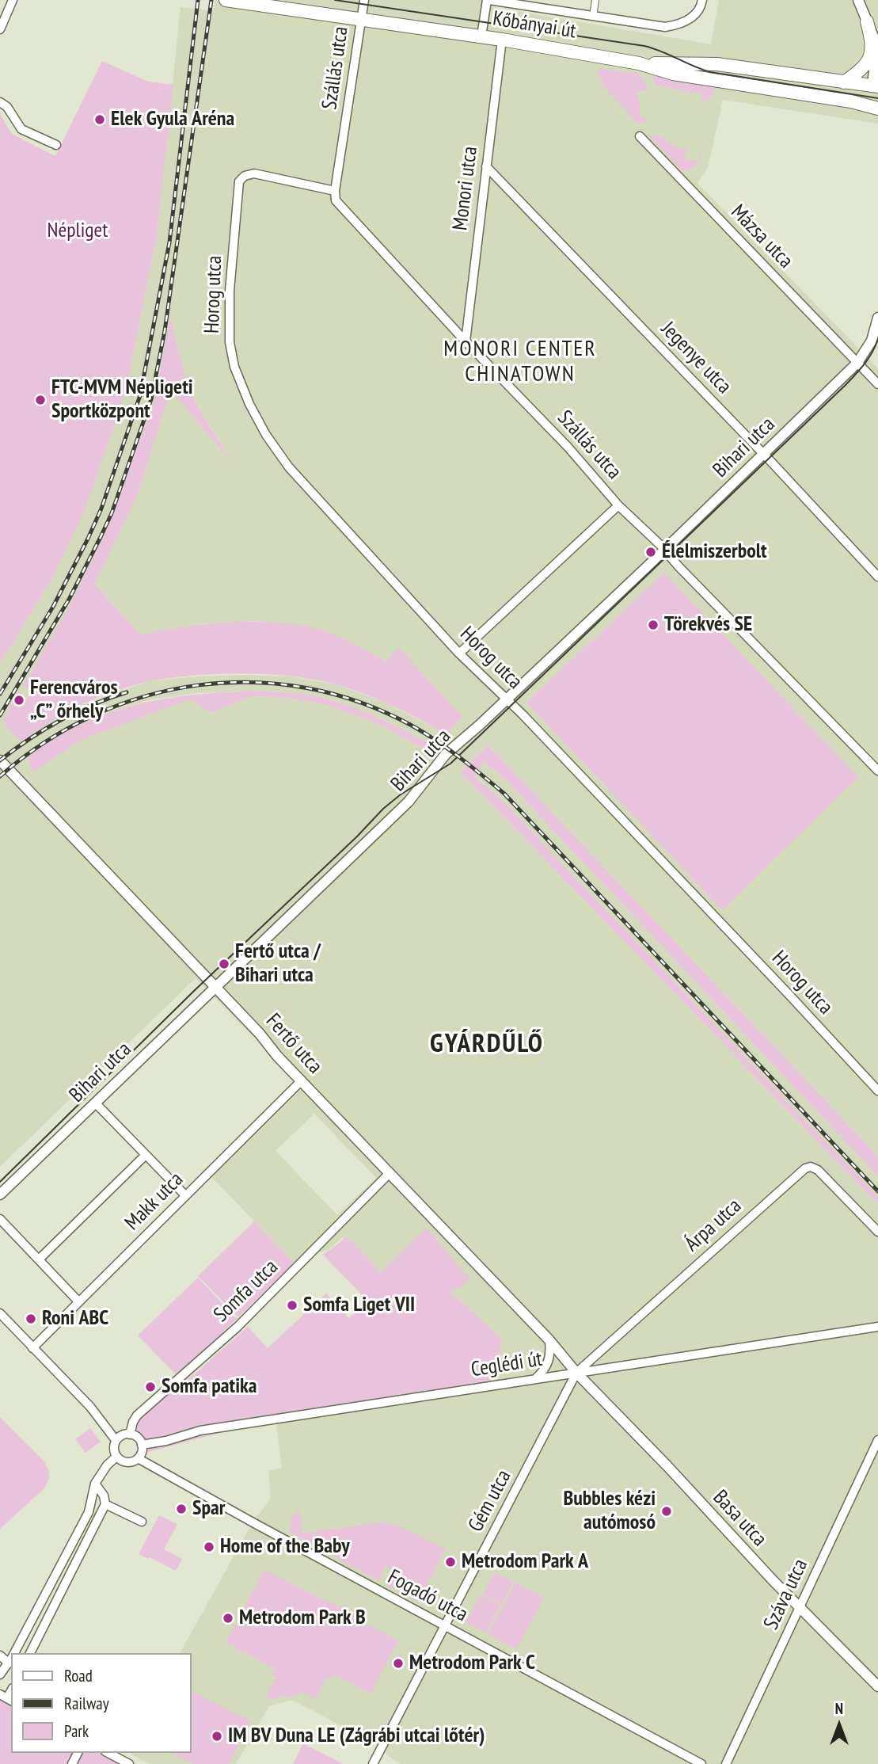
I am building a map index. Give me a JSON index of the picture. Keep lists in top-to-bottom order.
{
  "streets": {
    "main road": ["Kőbányai út"],
    "street": [
      "Szállás utca",
      "Monori utca",
      "Mázsa utca",
      "Horog utca",
      "Jegenye utca",
      "Bihari utca",
      "Fertő utca",
      "Makk utca",
      "Árpa utca",
      "Somfa utca",
      "Ceglédi út",
      "Gém utca",
      "Basa utca",
      "Száva utca",
      "Fogadó utca"
    ]
  },
  "crossings": [
    ["Kőbányai út", "Szállás utca"],
    ["Kőbányai út", "Monori utca"],
    ["Szállás utca", "Monori utca"],
    ["Szállás utca", "Horog utca"],
    ["Szállás utca", "Bihari utca"],
    ["Monori utca", "Jegenye utca"],
    ["Mázsa utca", "Bihari utca"],
    ["Horog utca", "Bihari utca"],
    ["Jegenye utca", "Bihari utca"],
    ["Bihari utca", "Fertő utca"],
    ["Fertő utca", "Makk utca"],
    ["Fertő utca", "Somfa utca"],
    ["Fertő utca", "Basa utca"],
    ["Árpa utca", "Ceglédi út"],
    ["Árpa utca", "Gém utca"],
    ["Árpa utca", "Basa utca"],
    ["Somfa utca", "Ceglédi út"],
    ["Somfa utca", "Fogadó utca"],
    ["Ceglédi út", "Gém utca"],
    ["Ceglédi út", "Basa utca"],
    ["Ceglédi út", "Fogadó utca"],
    ["Gém utca", "Basa utca"],
    ["Gém utca", "Fogadó utca"],
    ["Basa utca", "Száva utca"]
  ],
  "districts": ["MONORI CENTER CHINATOWN", "GYÁRDŰLŐ"],
  "parks": ["Népliget"],
  "places": [
    "Elek Gyula Aréna",
    "FTC-MVM Népligeti Sportközpont",
    "Élelmiszerbolt",
    "Törekvés SE",
    "Ferencváros „C” őrhely",
    "Fertő utca / Bihari utca",
    "Somfa Liget VII",
    "Roni ABC",
    "Somfa patika",
    "Spar",
    "Bubbles kézi autómosó",
    "Home of the Baby",
    "Metrodom Park A",
    "Metrodom Park B",
    "Metrodom Park C",
    "IM BV Duna LE (Zágrábi utcai lőtér)"
  ],
  "legend": ["Road", "Railway", "Park"],
  "north": "top"
}
